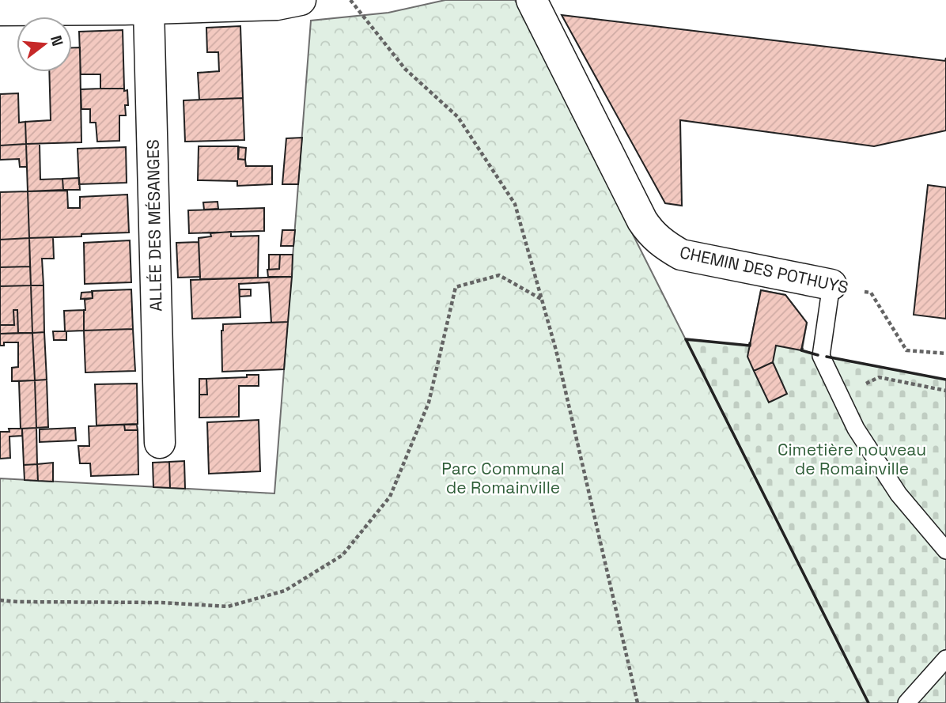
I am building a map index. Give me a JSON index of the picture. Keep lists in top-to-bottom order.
{
  "streets": {
    "street": ["ALLÉE DES MÉSANGES", "CHEMIN DES POTHUYS"]
  },
  "parks": ["Cimetière nouveau de Romainville", "Parc Communal de Romainville"],
  "north": "right"
}
